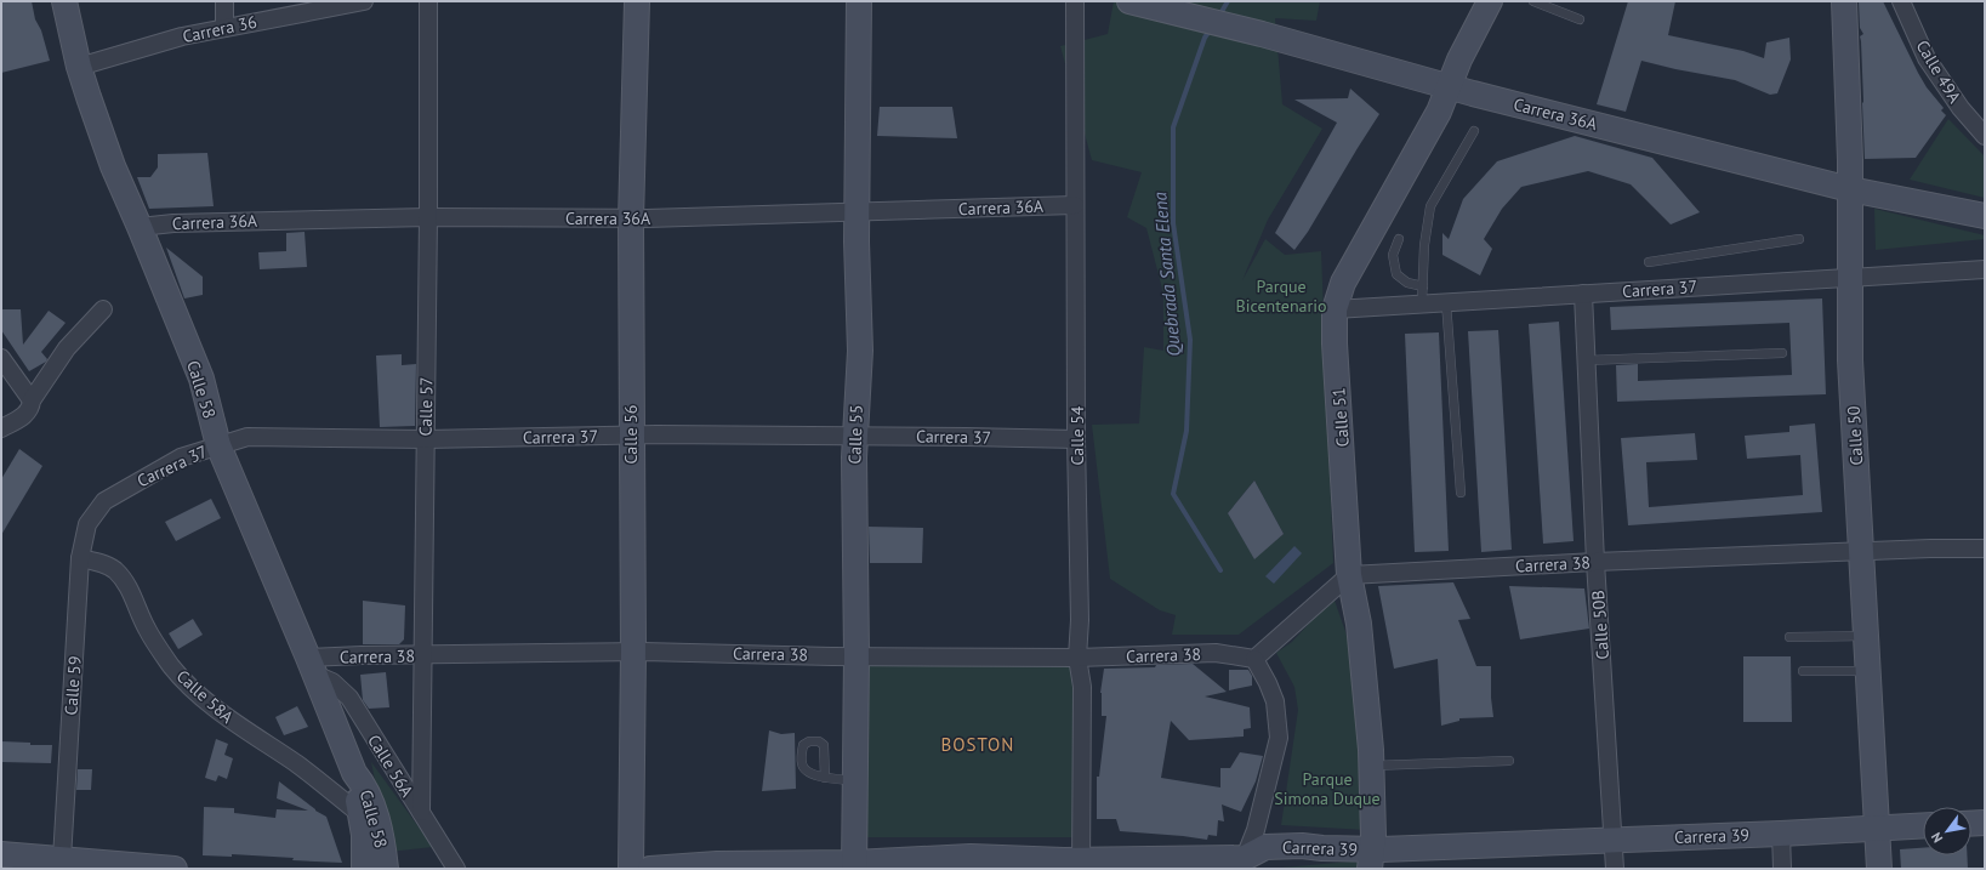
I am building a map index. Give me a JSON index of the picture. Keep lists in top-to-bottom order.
{
  "streets": {
    "street": [
      "Carrera 36",
      "Calle 49A",
      "Carrera 36A",
      "Carrera 37",
      "Calle 58",
      "Calle 57",
      "Calle 51",
      "Calle 56",
      "Calle 55",
      "Calle 54",
      "Calle 50",
      "Carrera 38",
      "Calle 50B",
      "Calle 59",
      "Calle 58A",
      "Calle 56A",
      "Carrera 39"
    ]
  },
  "crossings": [
    ["Carrera 36", "Calle 58"],
    ["Carrera 36A", "Calle 58"],
    ["Carrera 36A", "Calle 57"],
    ["Carrera 36A", "Calle 51"],
    ["Carrera 36A", "Calle 56"],
    ["Carrera 36A", "Calle 55"],
    ["Carrera 36A", "Calle 54"],
    ["Carrera 36A", "Calle 50"],
    ["Carrera 37", "Calle 58"],
    ["Carrera 37", "Calle 57"],
    ["Carrera 37", "Calle 51"],
    ["Carrera 37", "Calle 56"],
    ["Carrera 37", "Calle 55"],
    ["Carrera 37", "Calle 54"],
    ["Carrera 37", "Calle 50"],
    ["Carrera 37", "Calle 50B"],
    ["Carrera 37", "Calle 59"],
    ["Calle 58", "Carrera 38"],
    ["Calle 58", "Calle 58A"],
    ["Calle 58", "Calle 56A"],
    ["Calle 57", "Carrera 38"],
    ["Calle 57", "Calle 56A"],
    ["Calle 51", "Carrera 38"],
    ["Calle 51", "Carrera 39"],
    ["Calle 56", "Carrera 38"],
    ["Calle 55", "Carrera 38"],
    ["Calle 55", "Carrera 39"],
    ["Calle 54", "Carrera 38"],
    ["Calle 54", "Carrera 39"],
    ["Calle 50", "Carrera 38"],
    ["Calle 50", "Carrera 39"],
    ["Carrera 38", "Calle 50B"],
    ["Carrera 38", "Calle 56A"],
    ["Calle 50B", "Carrera 39"],
    ["Calle 59", "Calle 58A"]
  ],
  "districts": ["BOSTON"],
  "water": ["Quebrada Santa Elena"],
  "parks": ["Parque Bicentenario", "Parque Simona Duque"],
  "north": "bottom left"
}
